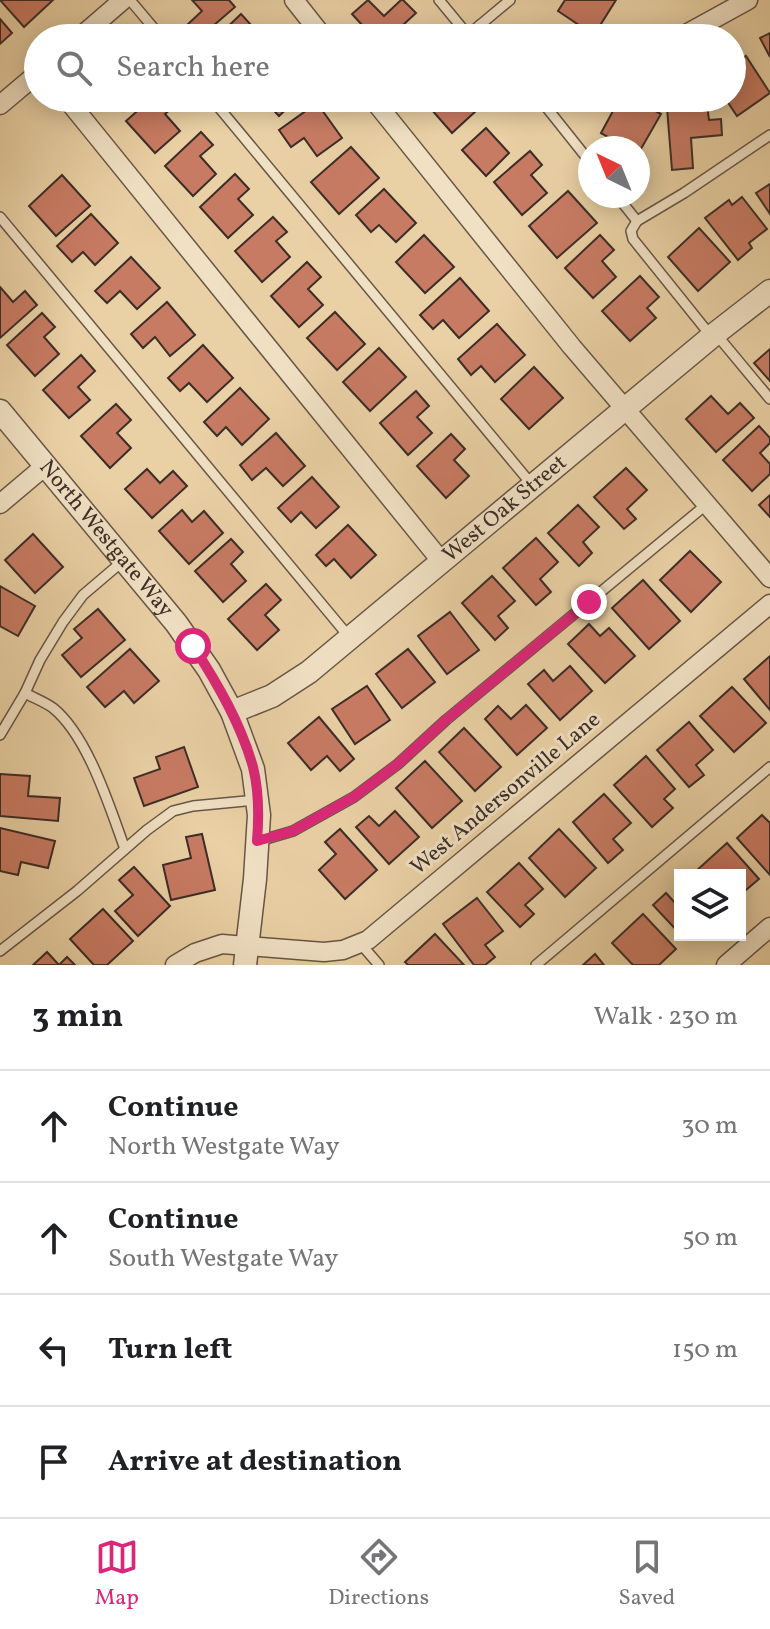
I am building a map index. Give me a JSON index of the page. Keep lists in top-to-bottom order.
{
  "streets": {
    "street": ["West Oak Street", "North Westgate Way", "West Andersonville Lane"]
  },
  "crossings": [
    ["West Oak Street", "North Westgate Way"],
    ["North Westgate Way", "West Andersonville Lane"]
  ],
  "north": "top left",
  "page": {
    "search": "Search here",
    "heading": ["3 min", "Walk · 230 m"],
    "list": [
      ["Continue", "North Westgate Way", "30 m"],
      ["Continue", "South Westgate Way", "50 m"],
      ["Turn left", "150 m"],
      "Arrive at destination"
    ],
    "nav": ["Map", "Directions", "Saved"]
  }
}
